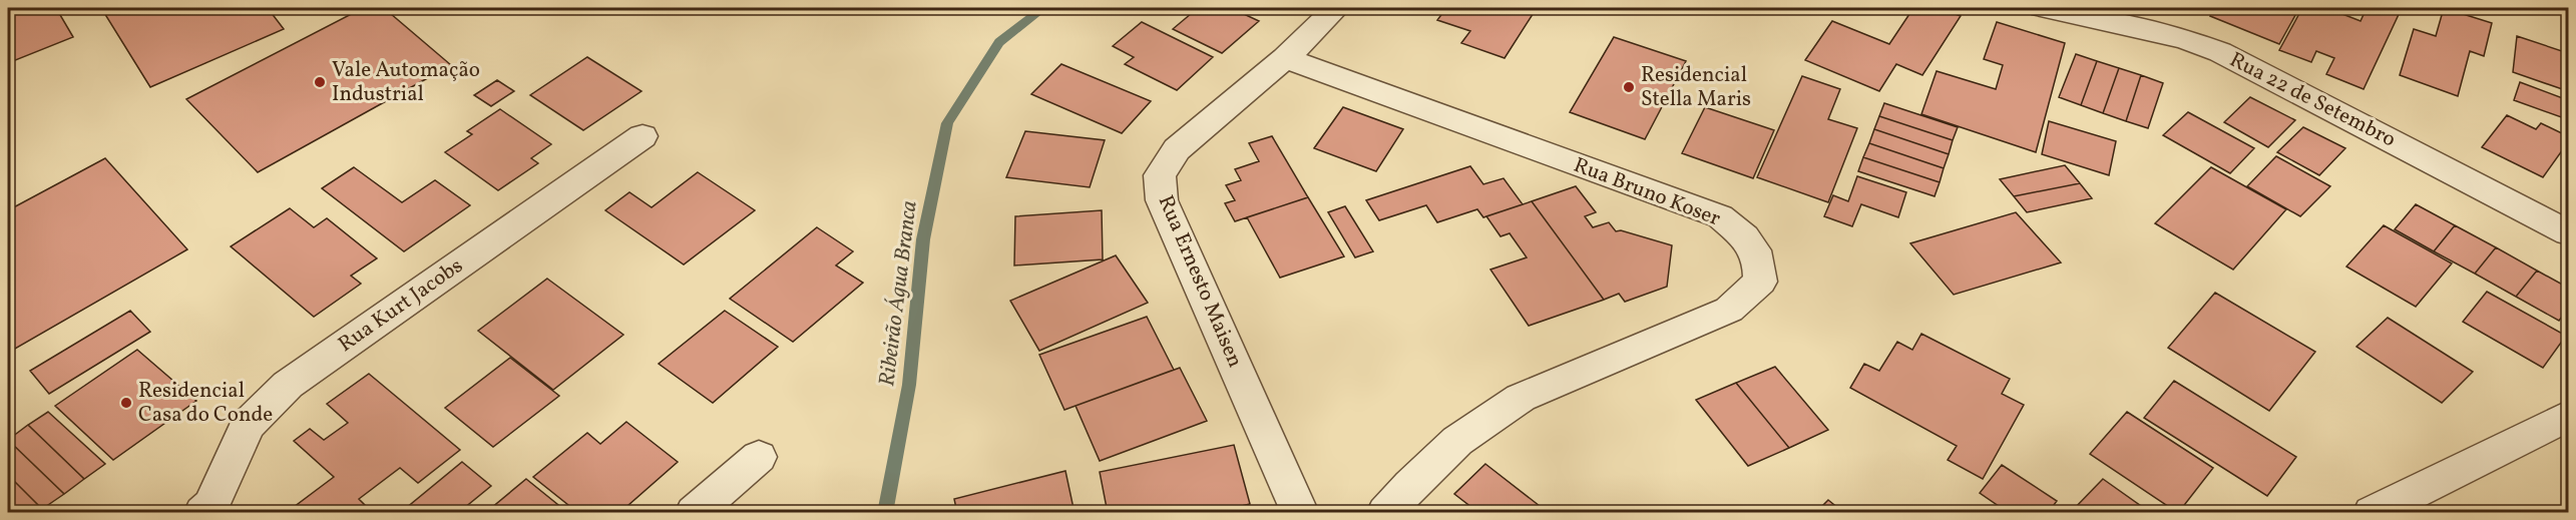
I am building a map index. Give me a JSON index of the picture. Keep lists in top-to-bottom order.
{
  "streets": {
    "street": [
      "Rua 22 de Setembro",
      "Rua Bruno Koser",
      "Rua Ernesto Maisen",
      "Rua Kurt Jacobs"
    ]
  },
  "crossings": [
    ["Rua Bruno Koser", "Rua Ernesto Maisen"]
  ],
  "water": ["Ribeirão Água Branca"],
  "places": ["Vale Automação Industrial", "Residencial Stella Maris", "Residencial Casa do Conde"]
}
